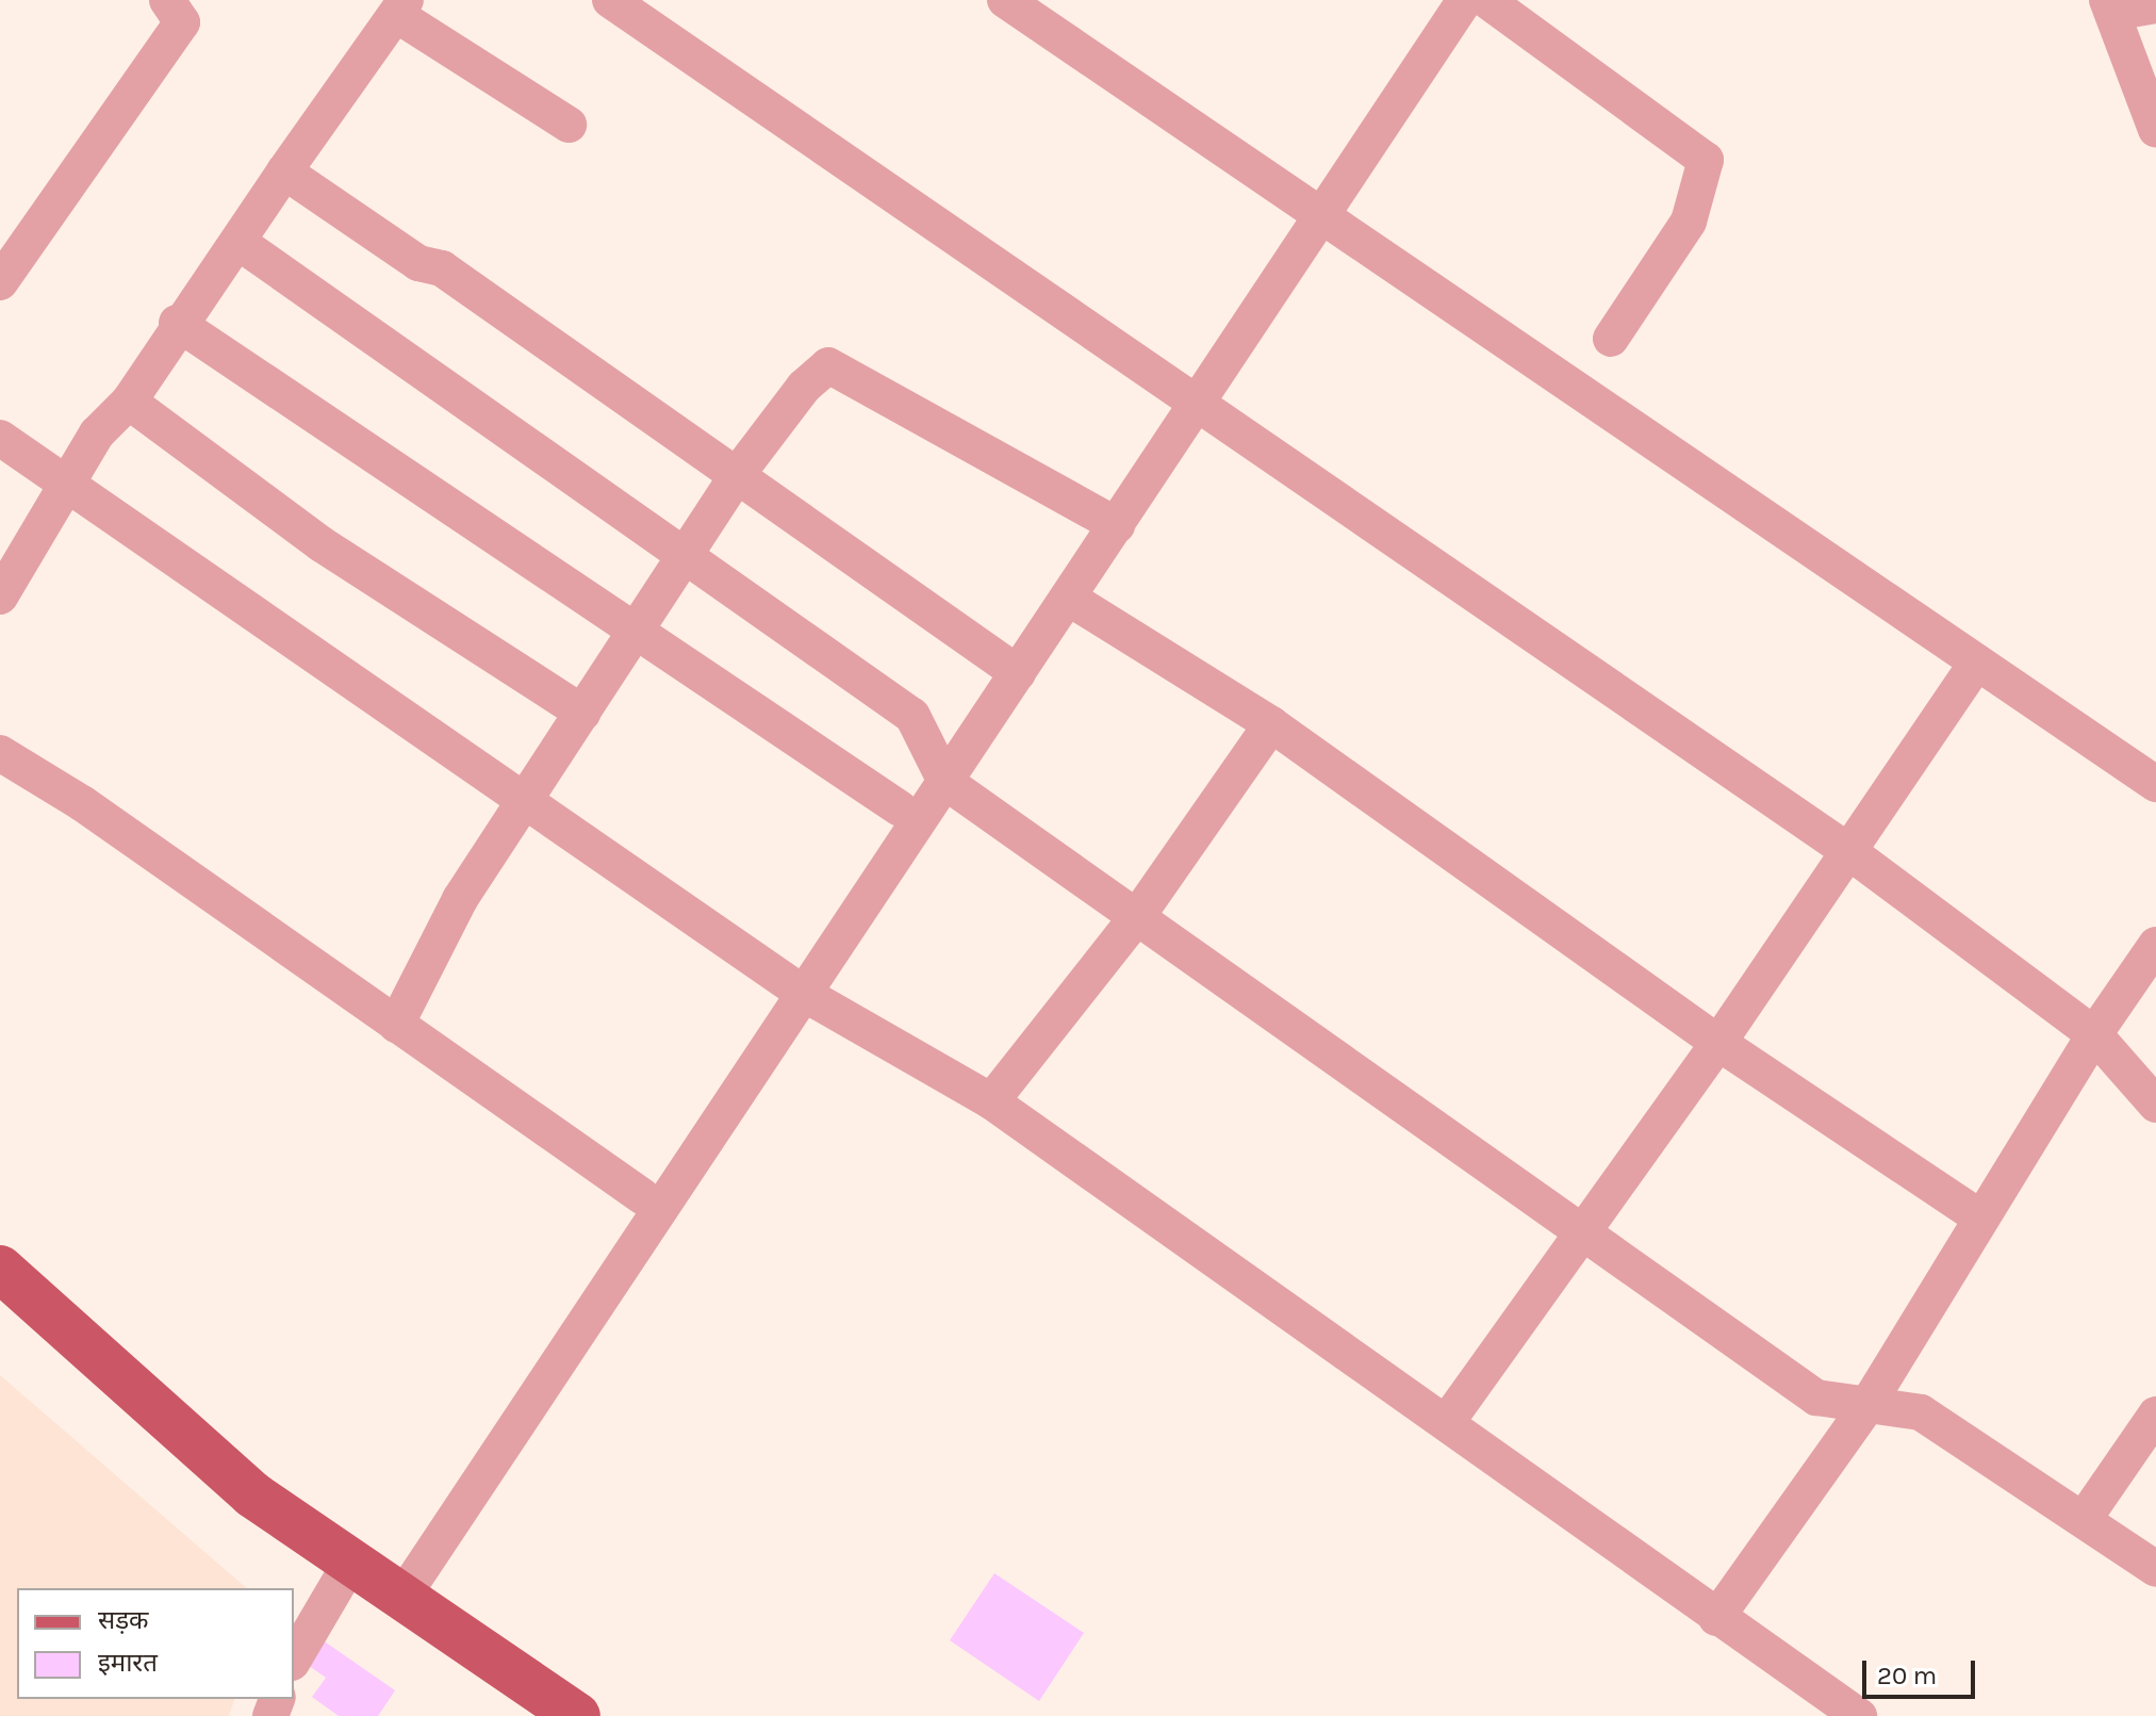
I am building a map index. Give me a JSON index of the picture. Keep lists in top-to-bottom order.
{
  "legend": ["सड़क", "इमारत"],
  "scale_bar": "20 m"
}
